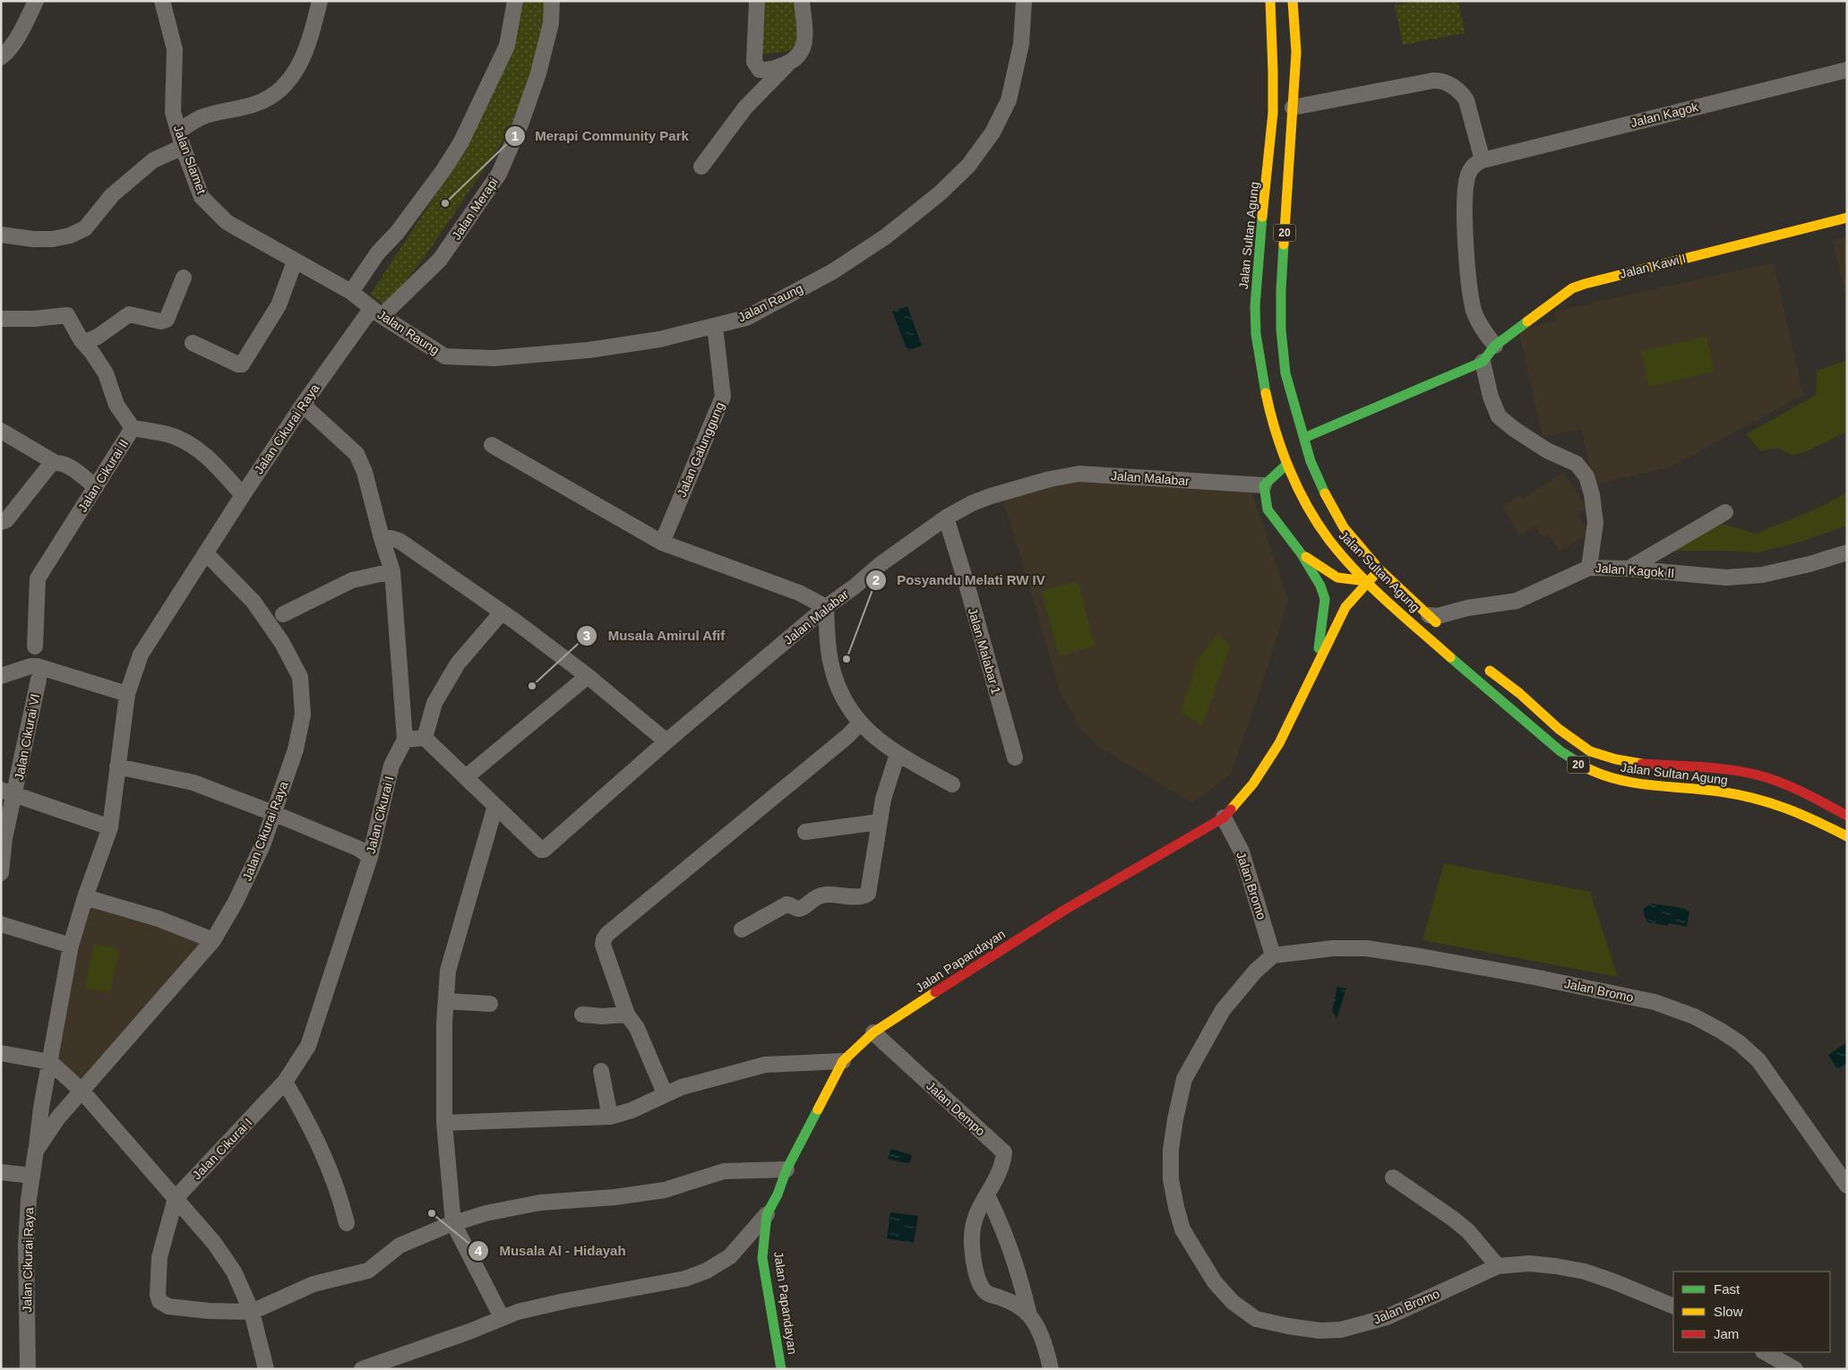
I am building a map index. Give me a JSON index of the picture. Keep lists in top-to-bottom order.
{
  "streets": {
    "main road": [
      "20",
      "Jalan Sultan Agung",
      "Jalan Kawi I",
      "Jalan Papandayan"
    ],
    "street": [
      "Jalan Kagok",
      "Jalan Slamet",
      "Jalan Merapi",
      "Jalan Raung",
      "Jalan Cikurai Raya",
      "Jalan Galunggung",
      "Jalan Cikurai II",
      "Jalan Malabar",
      "Jalan Kagok II",
      "Jalan Malabar 1",
      "Jalan Cikurai VI",
      "Jalan Cikurai I",
      "Jalan Bromo",
      "Jalan Dempo"
    ]
  },
  "crossings": [
    ["Jalan Slamet", "Jalan Raung"],
    ["Jalan Merapi", "Jalan Raung"],
    ["Jalan Merapi", "Jalan Cikurai Raya"],
    ["Jalan Sultan Agung", "Jalan Kawi I"],
    ["Jalan Sultan Agung", "Jalan Kagok II"],
    ["Jalan Sultan Agung", "Jalan Papandayan"],
    ["Jalan Raung", "Jalan Cikurai Raya"],
    ["Jalan Raung", "Jalan Galunggung"],
    ["Jalan Cikurai Raya", "Jalan Cikurai II"],
    ["Jalan Cikurai Raya", "Jalan Cikurai VI"],
    ["Jalan Malabar", "Jalan Malabar 1"],
    ["Jalan Malabar", "Jalan Papandayan"],
    ["Jalan Bromo", "Jalan Papandayan"],
    ["Jalan Papandayan", "Jalan Dempo"]
  ],
  "places": [
    "Merapi Community Park",
    "Posyandu Melati RW IV",
    "Musala Amirul Afif",
    "Musala Al - Hidayah"
  ],
  "legend": ["Fast", "Slow", "Jam"]
}
